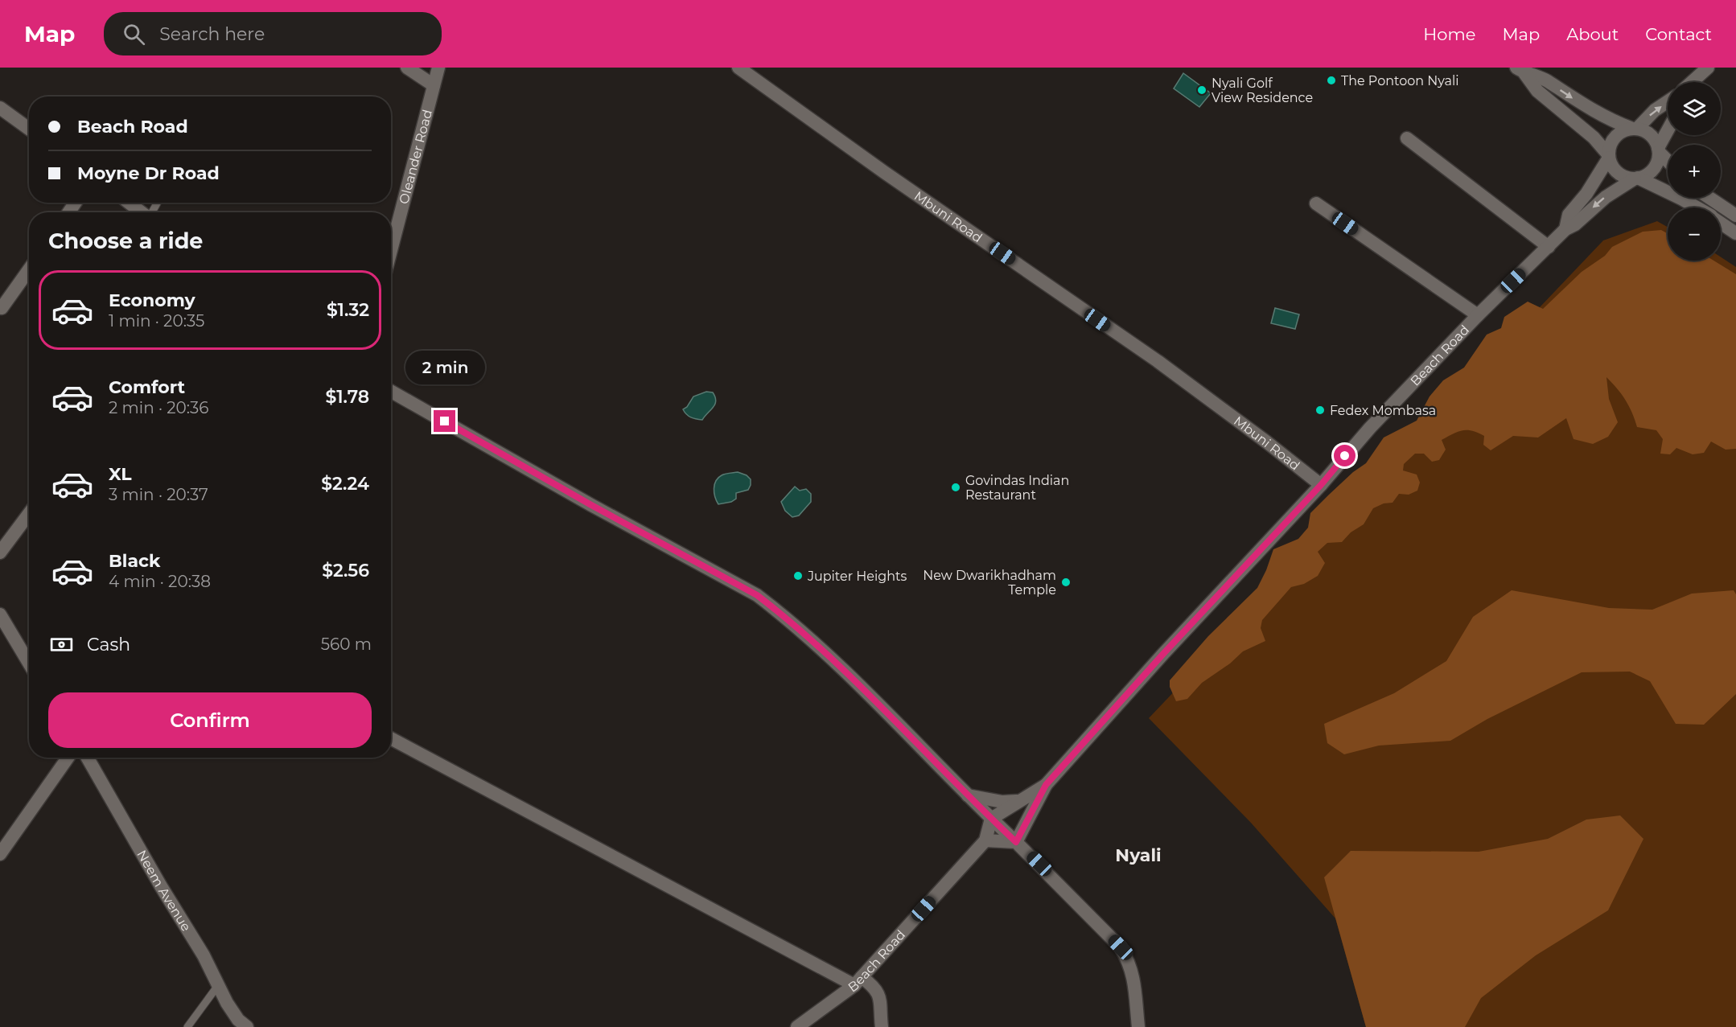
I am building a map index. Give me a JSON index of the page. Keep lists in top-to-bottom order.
{
  "streets": {
    "street": [
      "Oleander Road",
      "Mbuni Road",
      "Beach Road",
      "Neem Avenue"
    ]
  },
  "crossings": [
    ["Mbuni Road", "Beach Road"]
  ],
  "districts": ["Nyali"],
  "places": [
    "The Pontoon Nyali",
    "Nyali Golf View Residence",
    "Fedex Mombasa",
    "Govindas Indian Restaurant",
    "Jupiter Heights",
    "New Dwarikhadham Temple"
  ],
  "page": {
    "header": "Map",
    "search": "Search here",
    "nav": [
      "Home",
      "Map",
      "About",
      "Contact"
    ],
    "map_buttons": ["+", "−"],
    "banner": ["Beach Road", "Moyne Dr Road"],
    "heading": "Choose a ride",
    "list": [
      {
        "name": "Economy",
        "note": "1 min · 20:35",
        "value": "$1.32"
      },
      {
        "name": "Comfort",
        "note": "2 min · 20:36",
        "value": "$1.78"
      },
      {
        "name": "XL",
        "note": "3 min · 20:37",
        "value": "$2.24"
      },
      {
        "name": "Black",
        "note": "4 min · 20:38",
        "value": "$2.56"
      }
    ],
    "bubble": "2 min",
    "pay": ["Cash", "560 m"],
    "buttons": "Confirm"
  }
}
